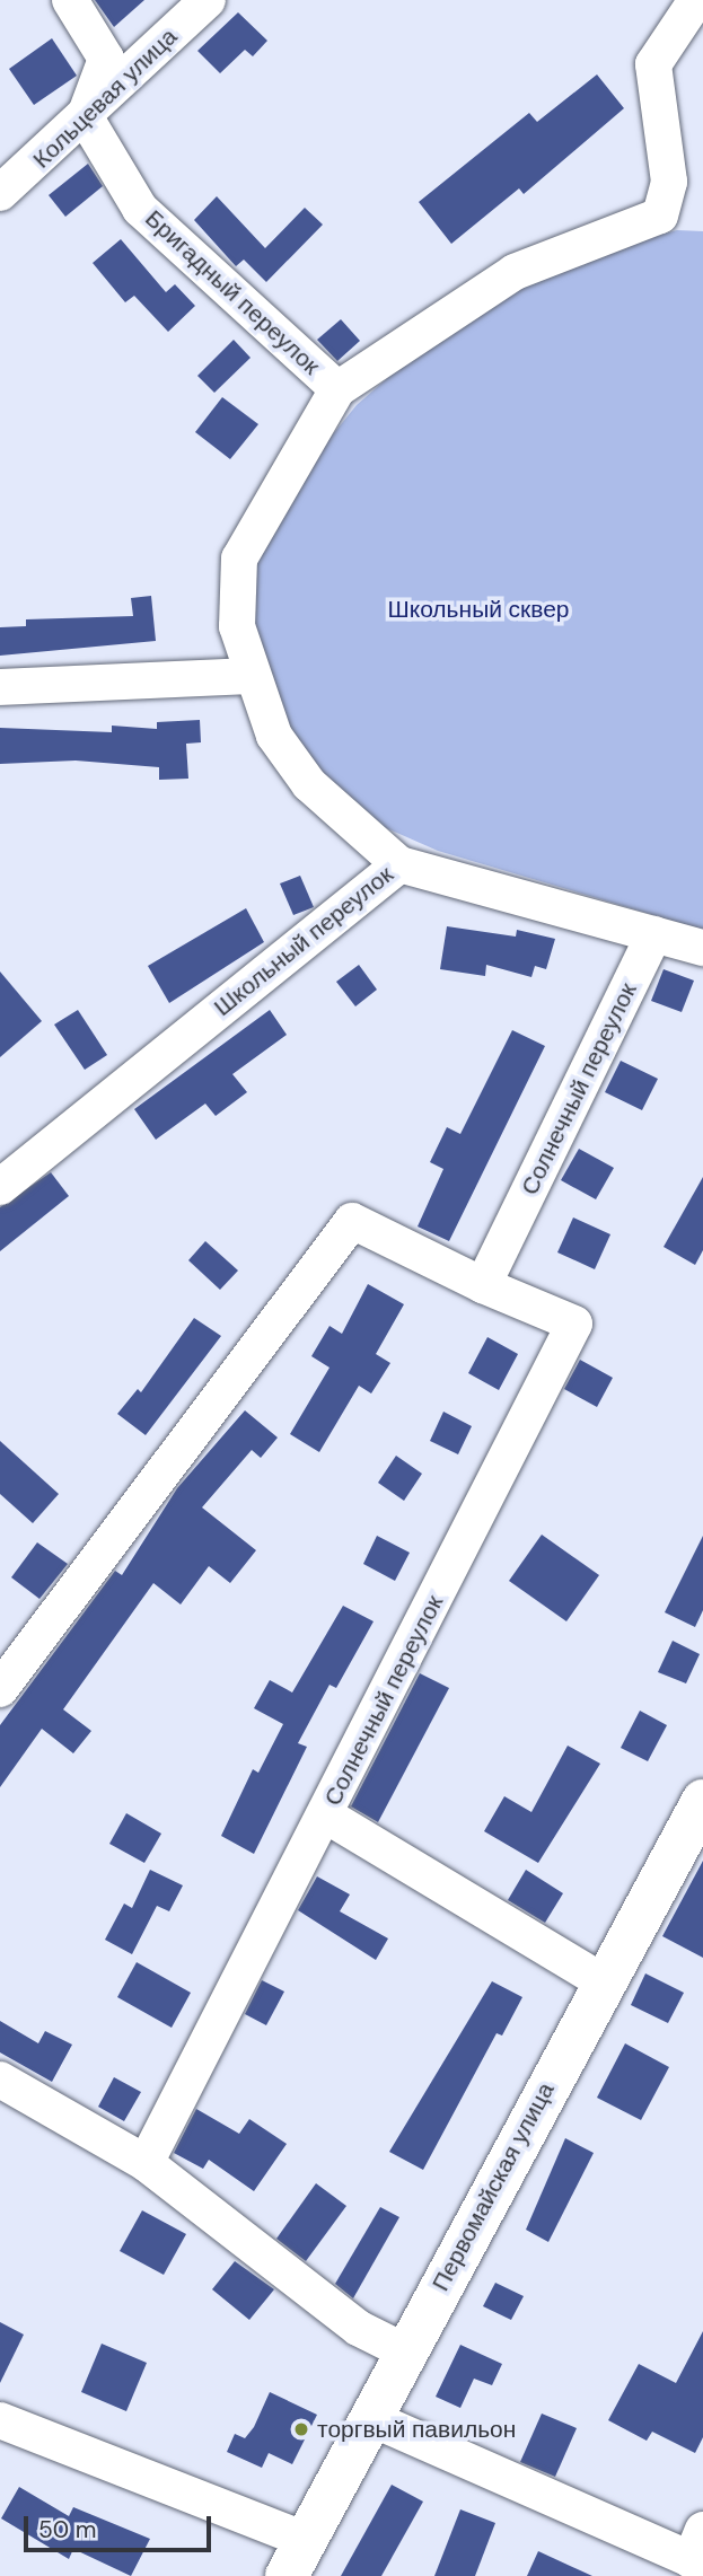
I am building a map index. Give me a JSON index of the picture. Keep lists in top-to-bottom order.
{
  "streets": {
    "main road": ["Первомайская улица"],
    "street": [
      "Кольцевая улица",
      "Бригадный переулок",
      "Школьный переулок",
      "Солнечный переулок"
    ]
  },
  "crossings": [
    ["Кольцевая улица", "Бригадный переулок"],
    ["Школьный переулок", "Солнечный переулок"]
  ],
  "parks": ["Школьный сквер"],
  "places": ["торгвый павильон"],
  "scale_bar": "50 m"
}
